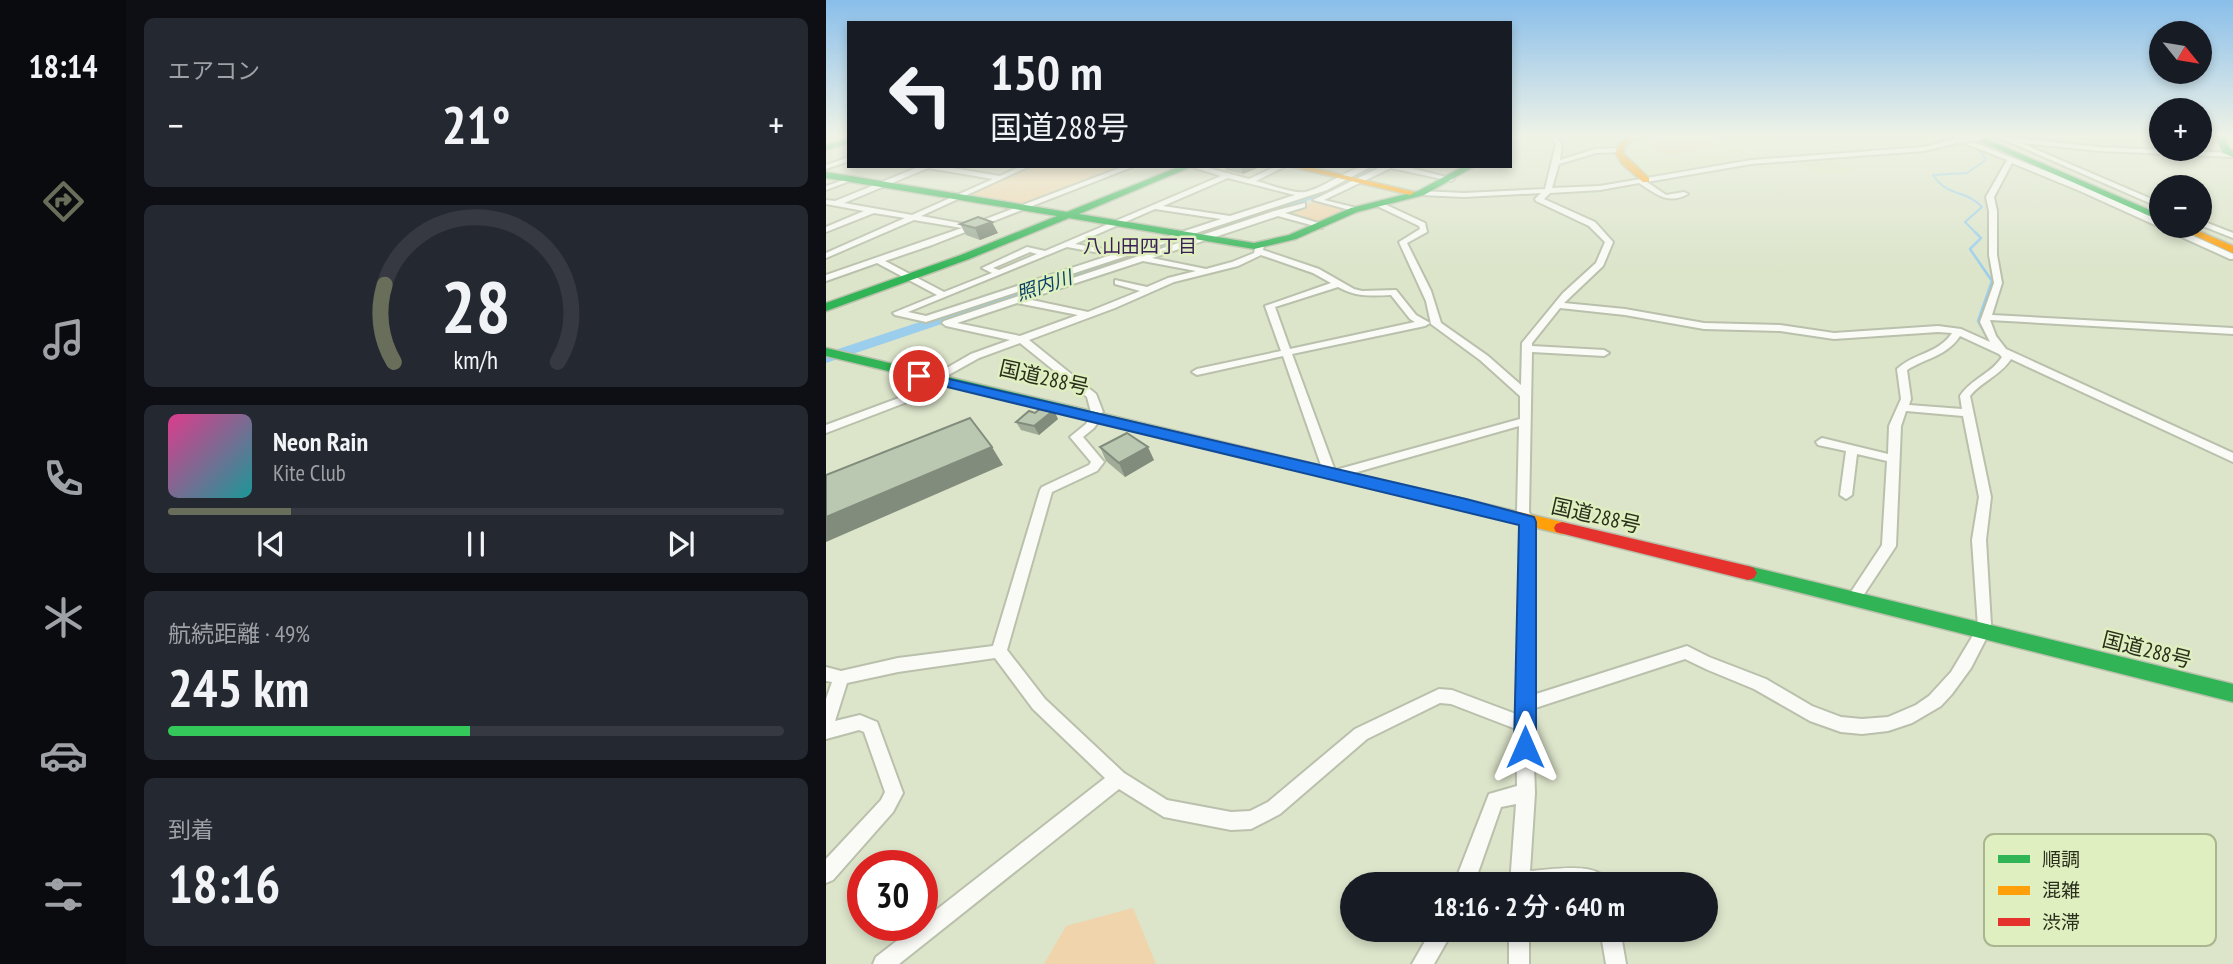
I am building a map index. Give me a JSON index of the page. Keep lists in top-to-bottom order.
{
  "streets": {
    "main road": ["国道288号"]
  },
  "districts": ["八山田四丁目"],
  "water": ["照内川"],
  "legend": ["順調", "混雑", "渋滞"],
  "north": "bottom right",
  "page": {
    "tabs": "18:14",
    "tile": [
      "エアコン",
      ["航続距離 · 49%", "245 km"],
      ["到着", "18:16"]
    ],
    "map_buttons": ["+", "−"],
    "turn": ["150 m", "国道288号"],
    "heat": ["−", "21°", "+"],
    "song": ["Neon Rain", "Kite Club"],
    "limit": "30",
    "trip": "18:16 · 2 分 · 640 m",
    "gauge": ["28", "km/h"]
  }
}
